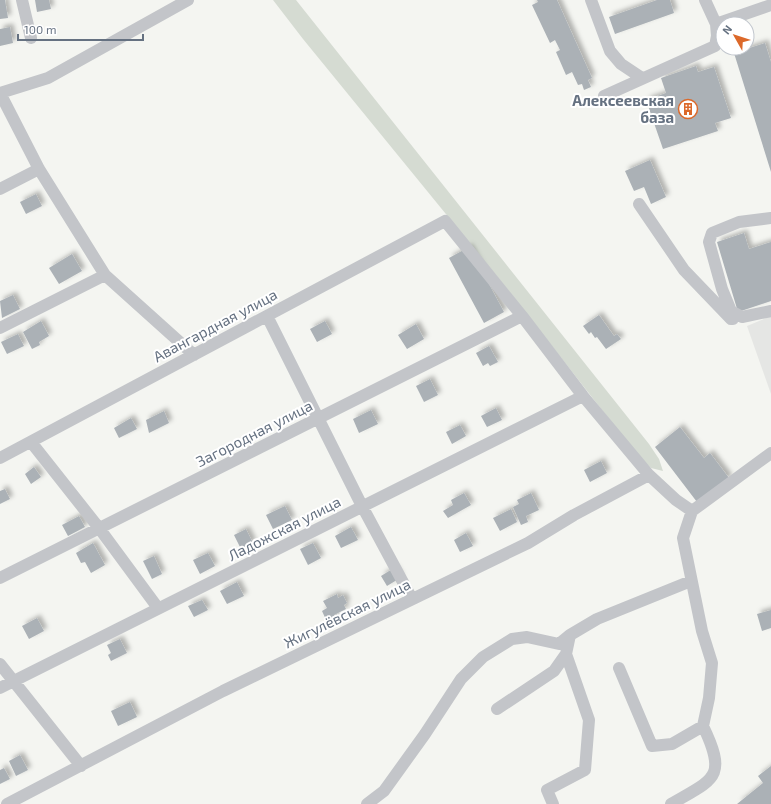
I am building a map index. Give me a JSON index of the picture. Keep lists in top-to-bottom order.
{
  "streets": {
    "street": [
      "Авангардная улица",
      "Загородная улица",
      "Ладожская улица",
      "Жигулёвская улица"
    ]
  },
  "crossings": [
    ["Авангардная улица", "Загородная улица"]
  ],
  "places": {
    "building": ["Алексеевская база"]
  },
  "scale_bar": "100 m",
  "north": "top left"
}
